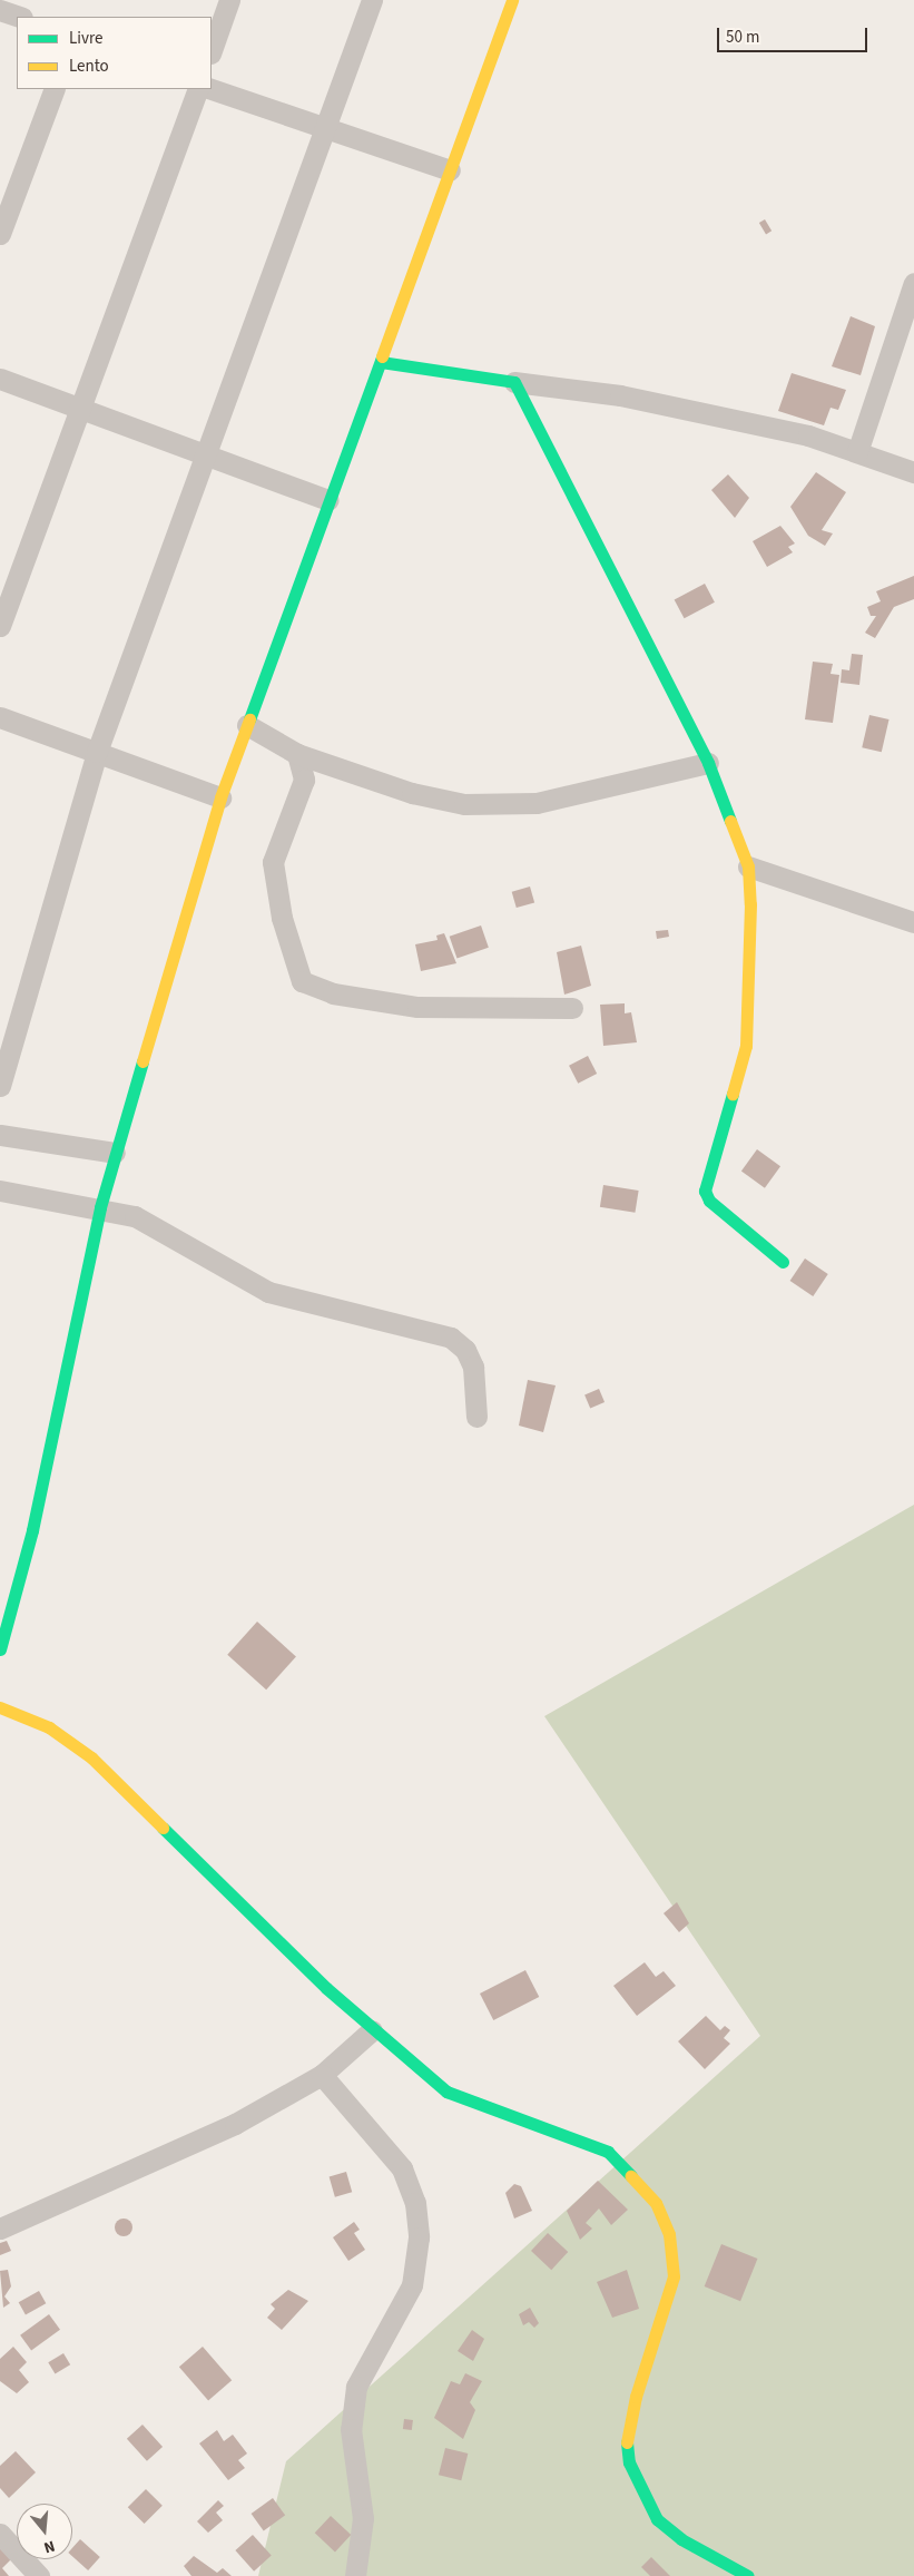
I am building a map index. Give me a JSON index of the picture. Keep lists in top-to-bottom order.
{
  "legend": ["Livre", "Lento"],
  "scale_bar": "50 m",
  "north": "bottom"
}
